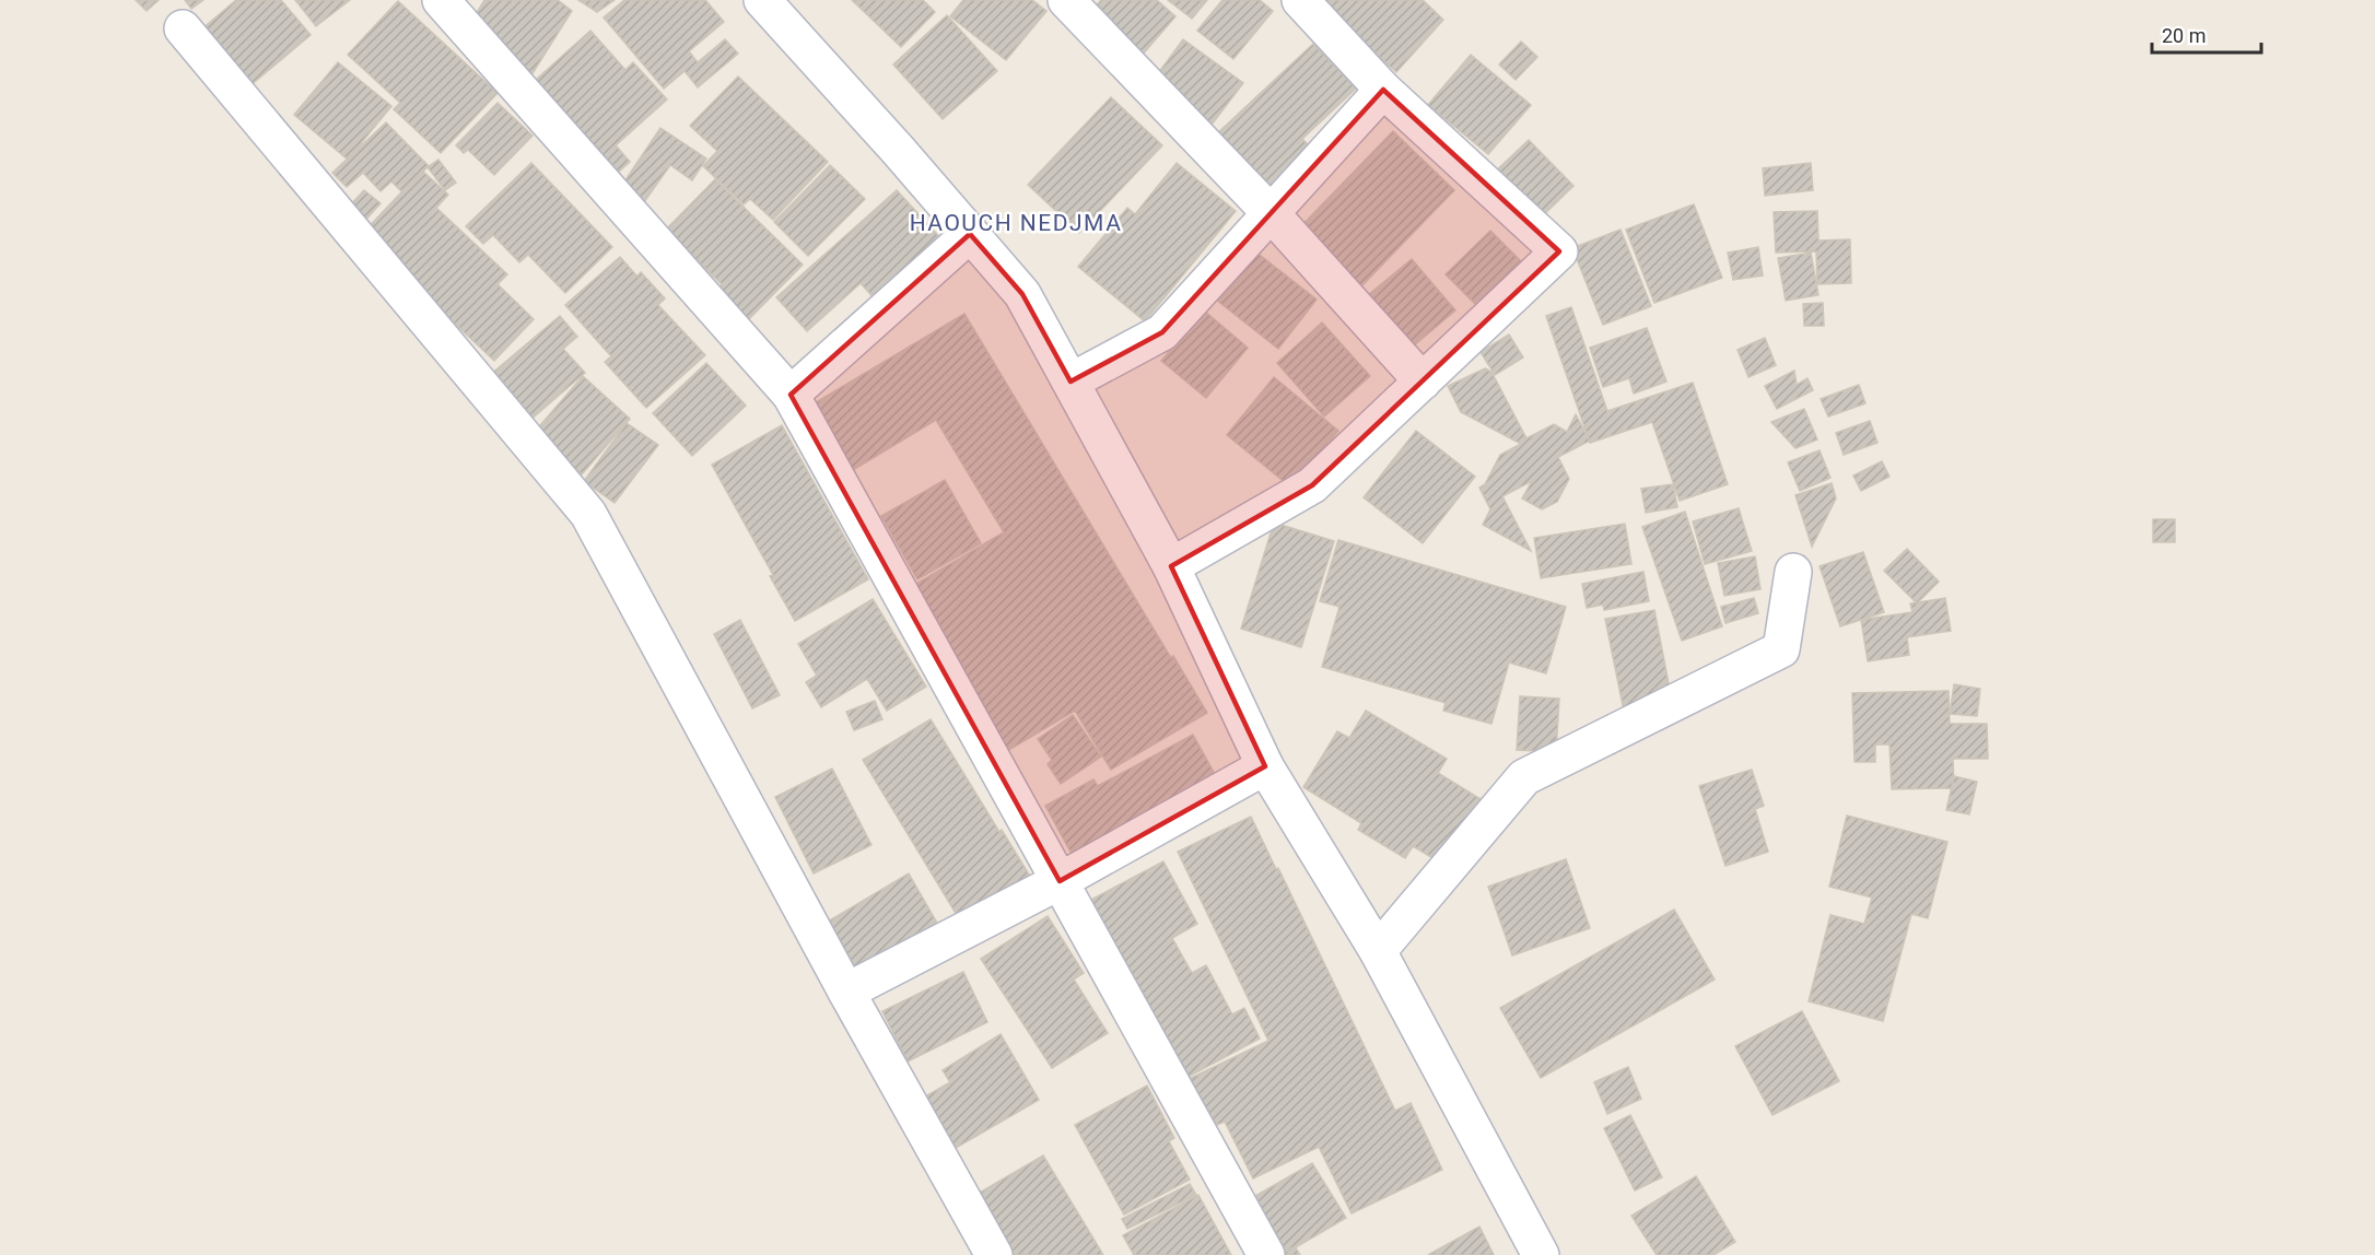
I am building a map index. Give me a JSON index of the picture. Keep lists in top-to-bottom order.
{
  "districts": ["HAOUCH NEDJMA"],
  "scale_bar": "20 m"
}
